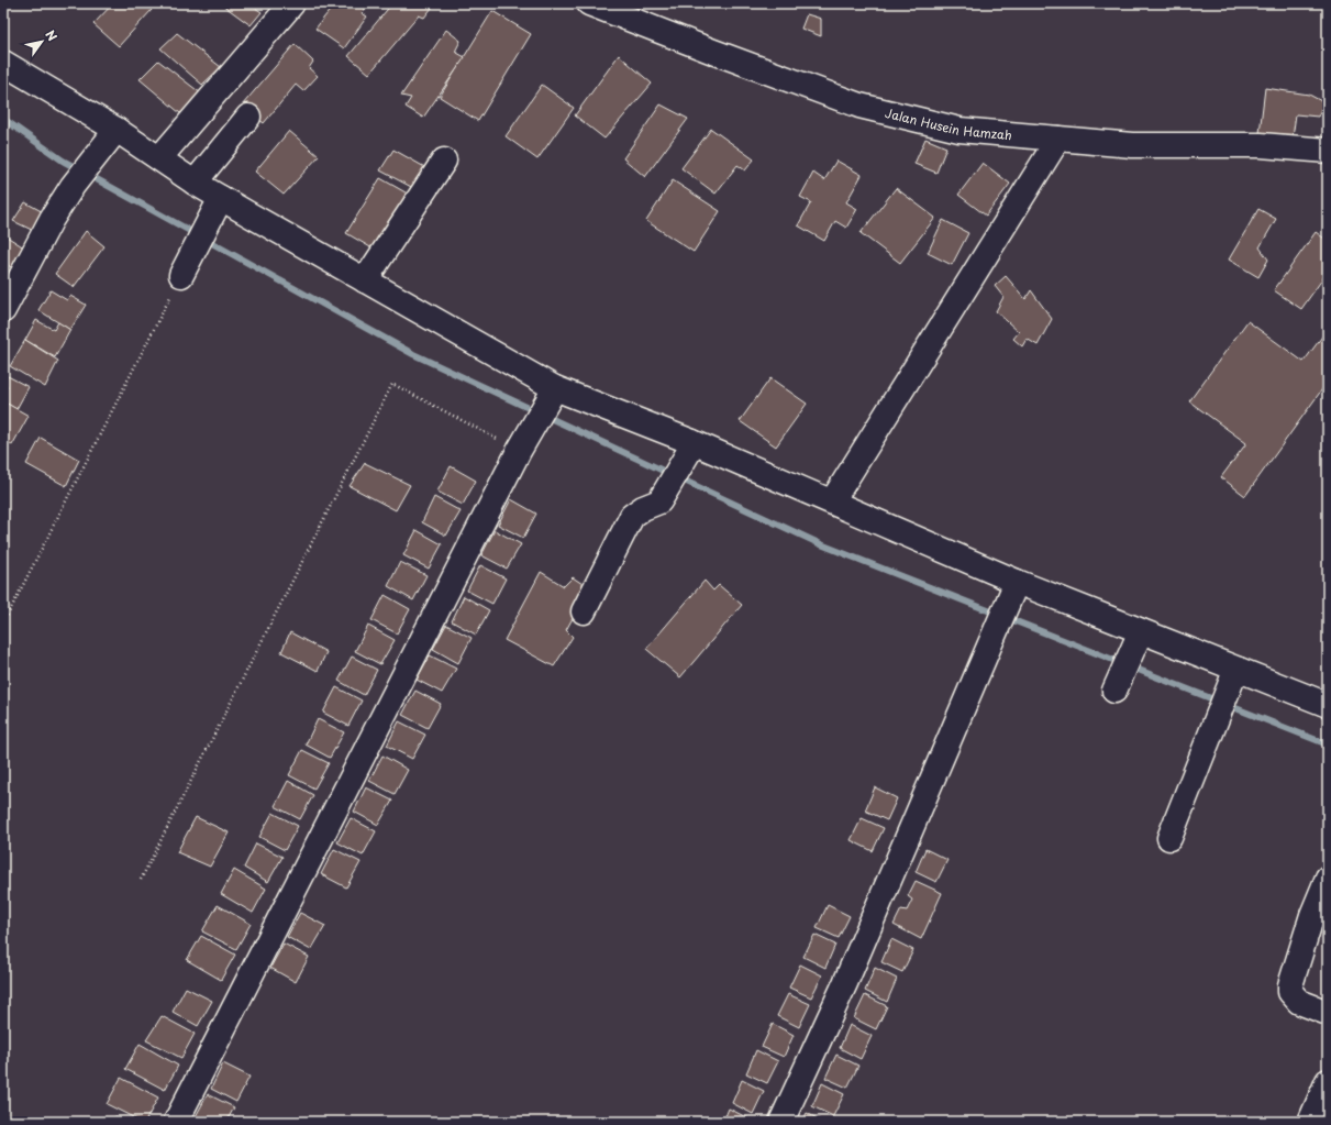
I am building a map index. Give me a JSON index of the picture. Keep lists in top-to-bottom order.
{
  "streets": {
    "street": ["Jalan Husein Hamzah"]
  },
  "north": "top right"
}
